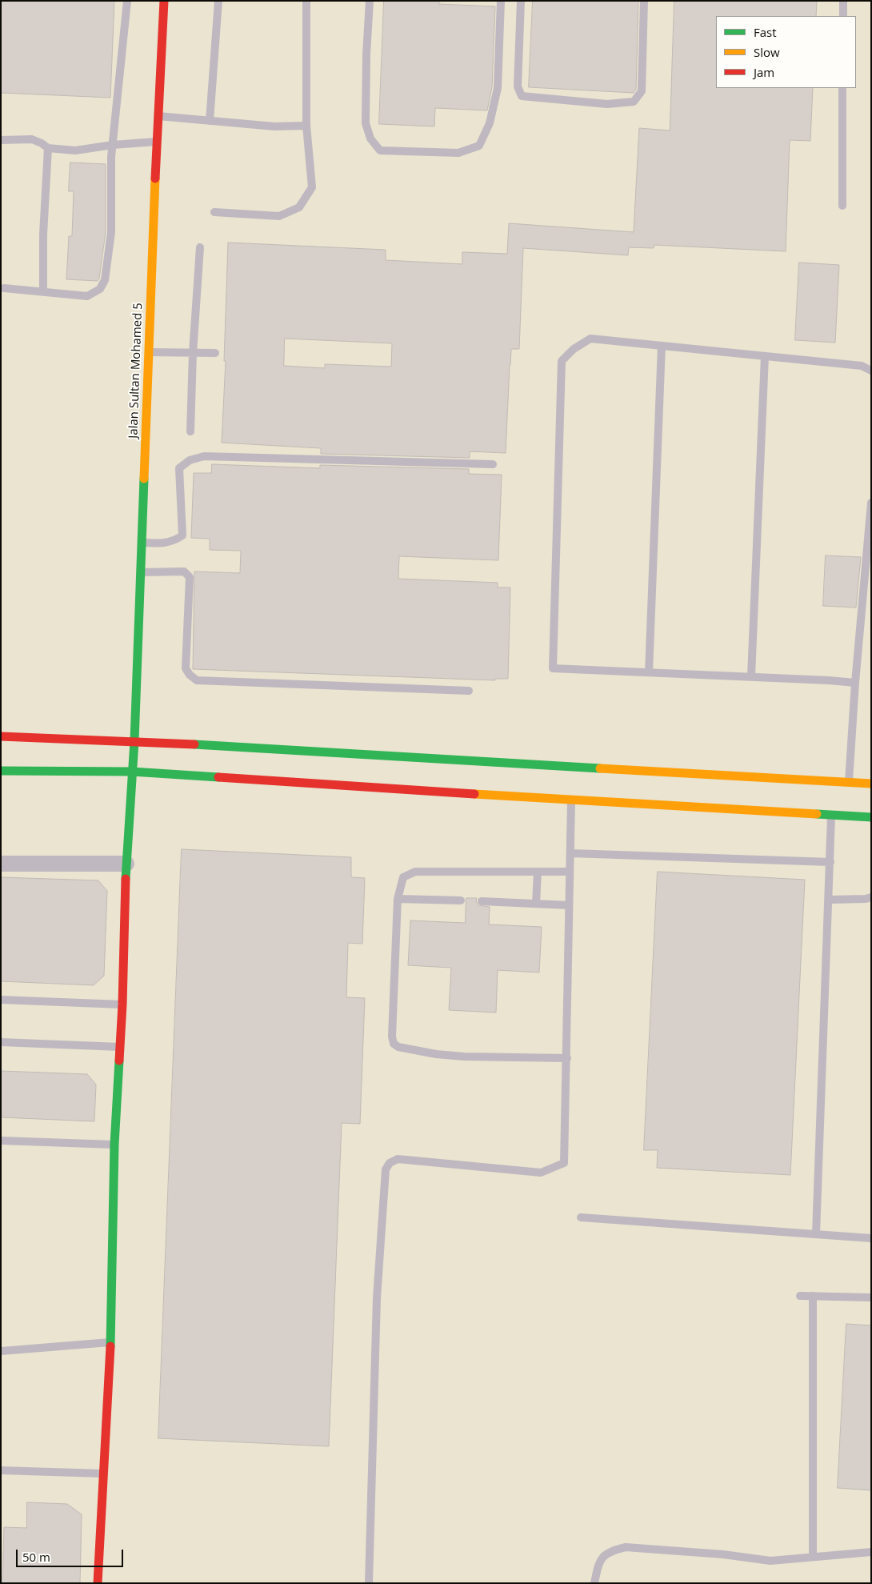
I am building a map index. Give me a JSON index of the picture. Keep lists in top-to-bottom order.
{
  "streets": {
    "street": ["Jalan Sultan Mohamed 5"]
  },
  "legend": ["Fast", "Slow", "Jam"],
  "scale_bar": "50 m"
}
